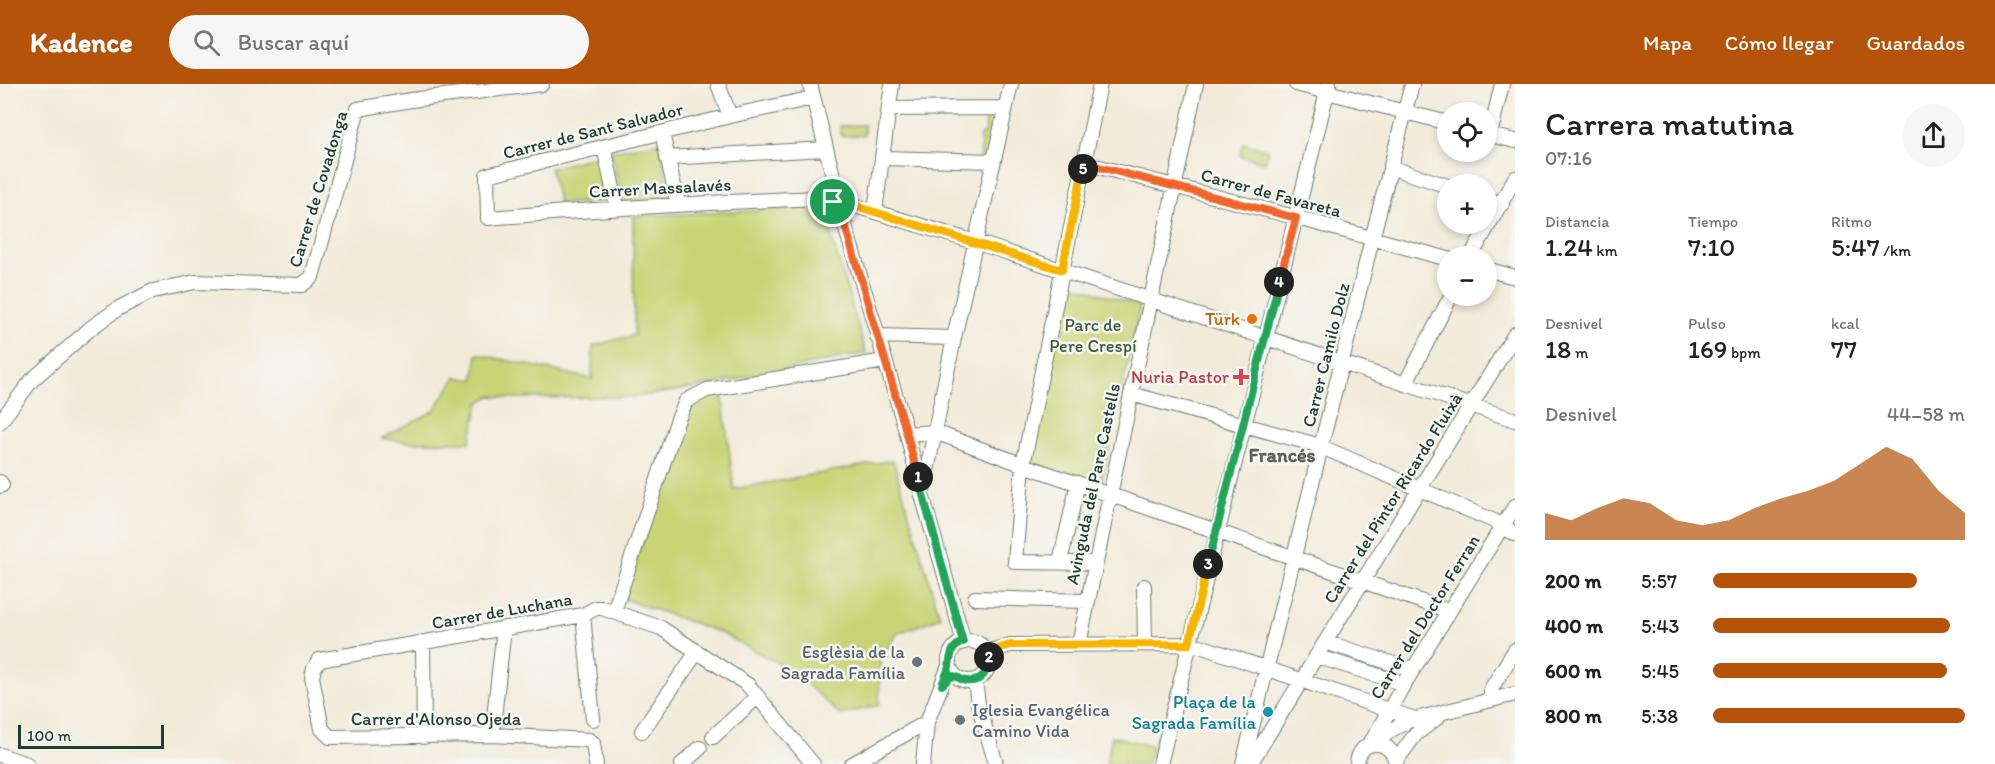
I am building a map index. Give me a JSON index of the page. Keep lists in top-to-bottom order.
{
  "streets": {
    "street": [
      "Carrer de Sant Salvador",
      "Carrer Massalavés",
      "Carrer de Covadonga",
      "Carrer de Favareta",
      "Carrer Camilo Dolz",
      "Avinguda del Pare Castells",
      "Carrer del Pintor Ricardo Fluixà",
      "Carrer de Luchana",
      "Carrer del Doctor Ferran",
      "Carrer d'Alonso Ojeda"
    ]
  },
  "crossings": [
    ["Carrer de Sant Salvador", "Carrer Massalavés"],
    ["Carrer Massalavés", "Carrer Camilo Dolz"],
    ["Carrer Massalavés", "Avinguda del Pare Castells"],
    ["Carrer Massalavés", "Carrer del Pintor Ricardo Fluixà"],
    ["Carrer de Favareta", "Carrer Camilo Dolz"],
    ["Carrer de Favareta", "Avinguda del Pare Castells"],
    ["Carrer de Luchana", "Carrer d'Alonso Ojeda"]
  ],
  "districts": ["Francés"],
  "parks": ["Parc de Pere Crespí"],
  "places": {
    "other": [
      "Türk",
      "Esglèsia de la Sagrada Família",
      "Plaça de la Sagrada Família",
      "Iglesia Evangélica Camino Vida"
    ],
    "health": ["Nuria Pastor"]
  },
  "scale_bar": "100 m",
  "page": {
    "header": "Kadence",
    "search": "Buscar aquí",
    "nav": ["Mapa", "Cómo llegar", "Guardados"],
    "heading": ["Carrera matutina", "07:16"],
    "map_buttons": ["+", "−"],
    "pins": [
      "5",
      "4",
      "1",
      "3",
      "2"
    ],
    "stats": [
      ["Distancia", "1.24 km"],
      ["Tiempo", "7:10"],
      ["Ritmo", "5:47 /km"],
      ["Desnivel", "18 m"],
      ["Pulso", "169 bpm"],
      ["kcal", "77"]
    ],
    "chart": ["Desnivel", "44–58 m"],
    "list": [
      {
        "name": "200 m",
        "note": "5:57"
      },
      {
        "name": "400 m",
        "note": "5:43"
      },
      {
        "name": "600 m",
        "note": "5:45"
      },
      {
        "name": "800 m",
        "note": "5:38"
      }
    ],
    "scale": "100 m"
  }
}
